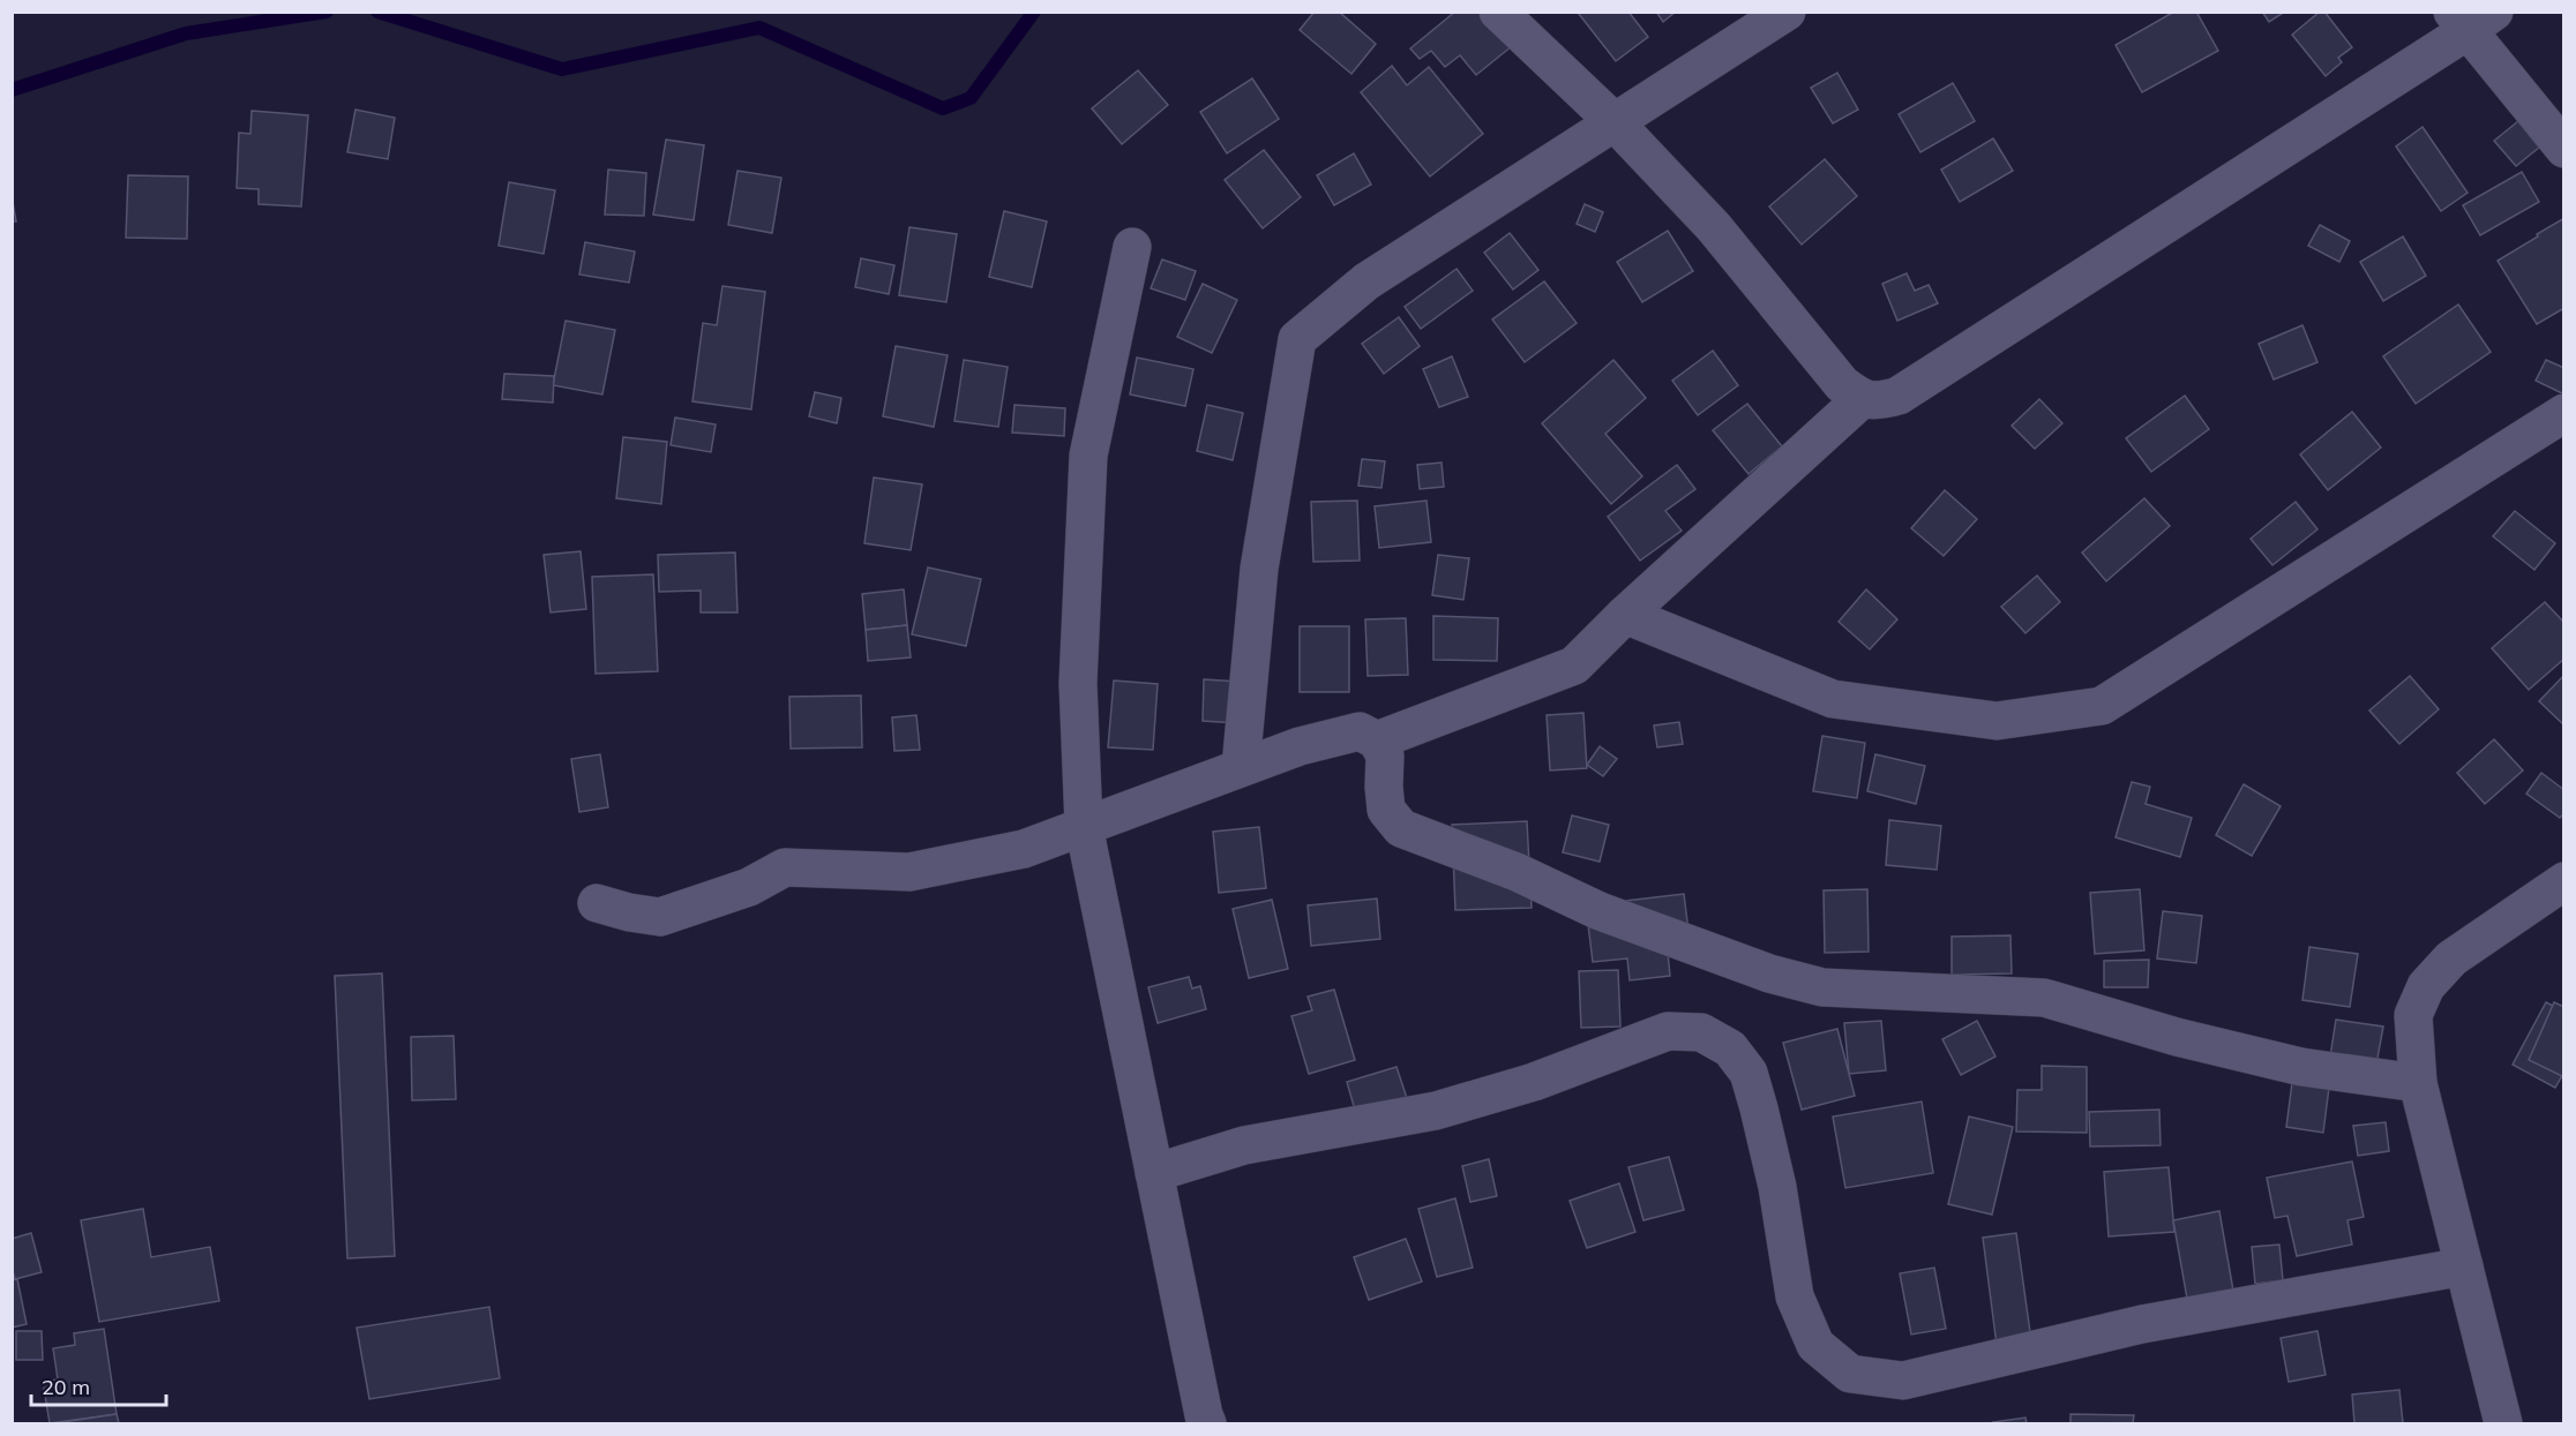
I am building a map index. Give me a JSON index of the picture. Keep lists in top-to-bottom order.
{
  "scale_bar": "20 m"
}
